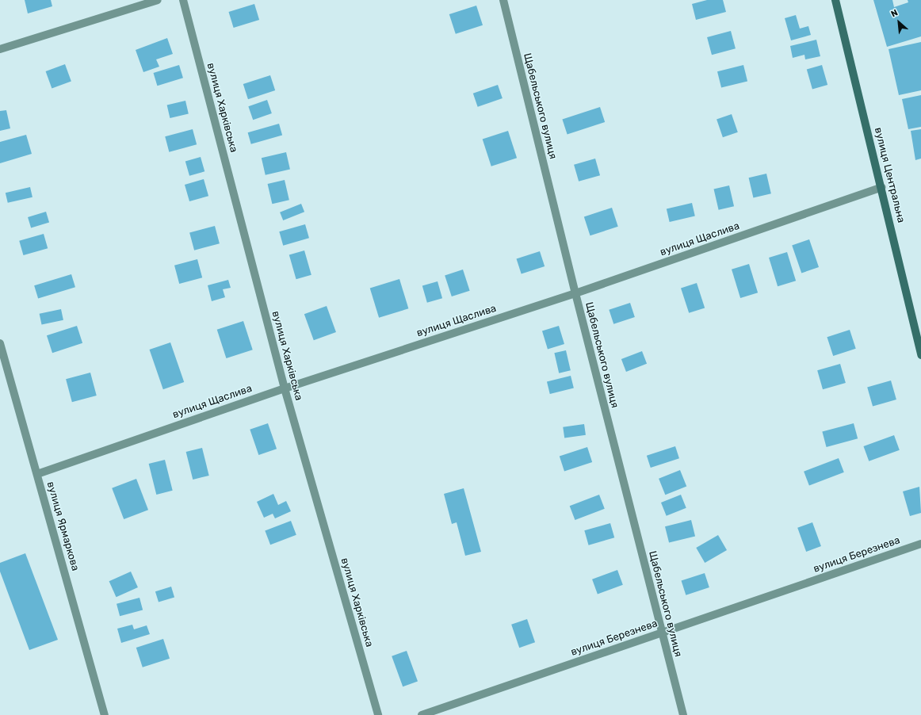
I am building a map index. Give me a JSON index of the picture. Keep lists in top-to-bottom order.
{
  "streets": {
    "main road": ["вулиця Центральна"],
    "street": [
      "Щабельського вулиця",
      "вулиця Харківська",
      "вулиця Щаслива",
      "вулиця Ярмаркова",
      "вулиця Березнева"
    ]
  },
  "crossings": [
    ["Щабельського вулиця", "вулиця Щаслива"],
    ["Щабельського вулиця", "вулиця Березнева"],
    ["вулиця Харківська", "вулиця Щаслива"],
    ["вулиця Центральна", "вулиця Щаслива"],
    ["вулиця Щаслива", "вулиця Ярмаркова"]
  ],
  "north": "top left"
}
